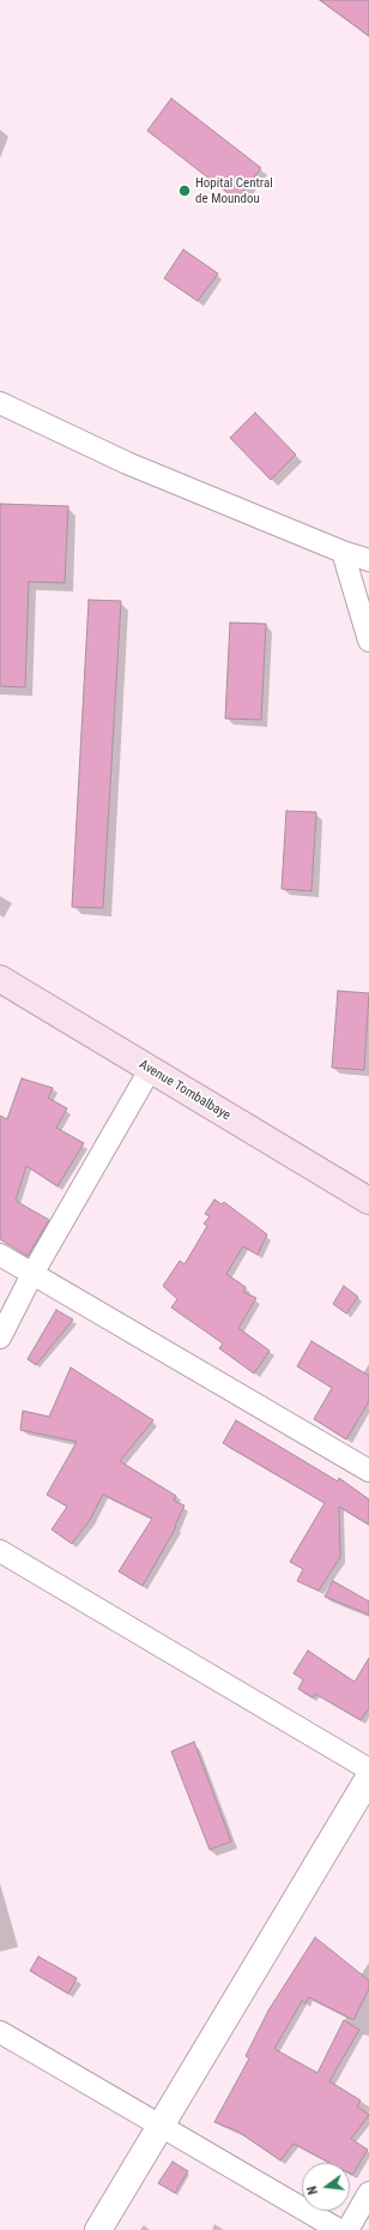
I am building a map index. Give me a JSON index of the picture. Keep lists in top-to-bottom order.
{
  "streets": {
    "main road": ["Avenue Tombalbaye"]
  },
  "places": ["Hopital Central de Moundou"],
  "north": "left"
}
